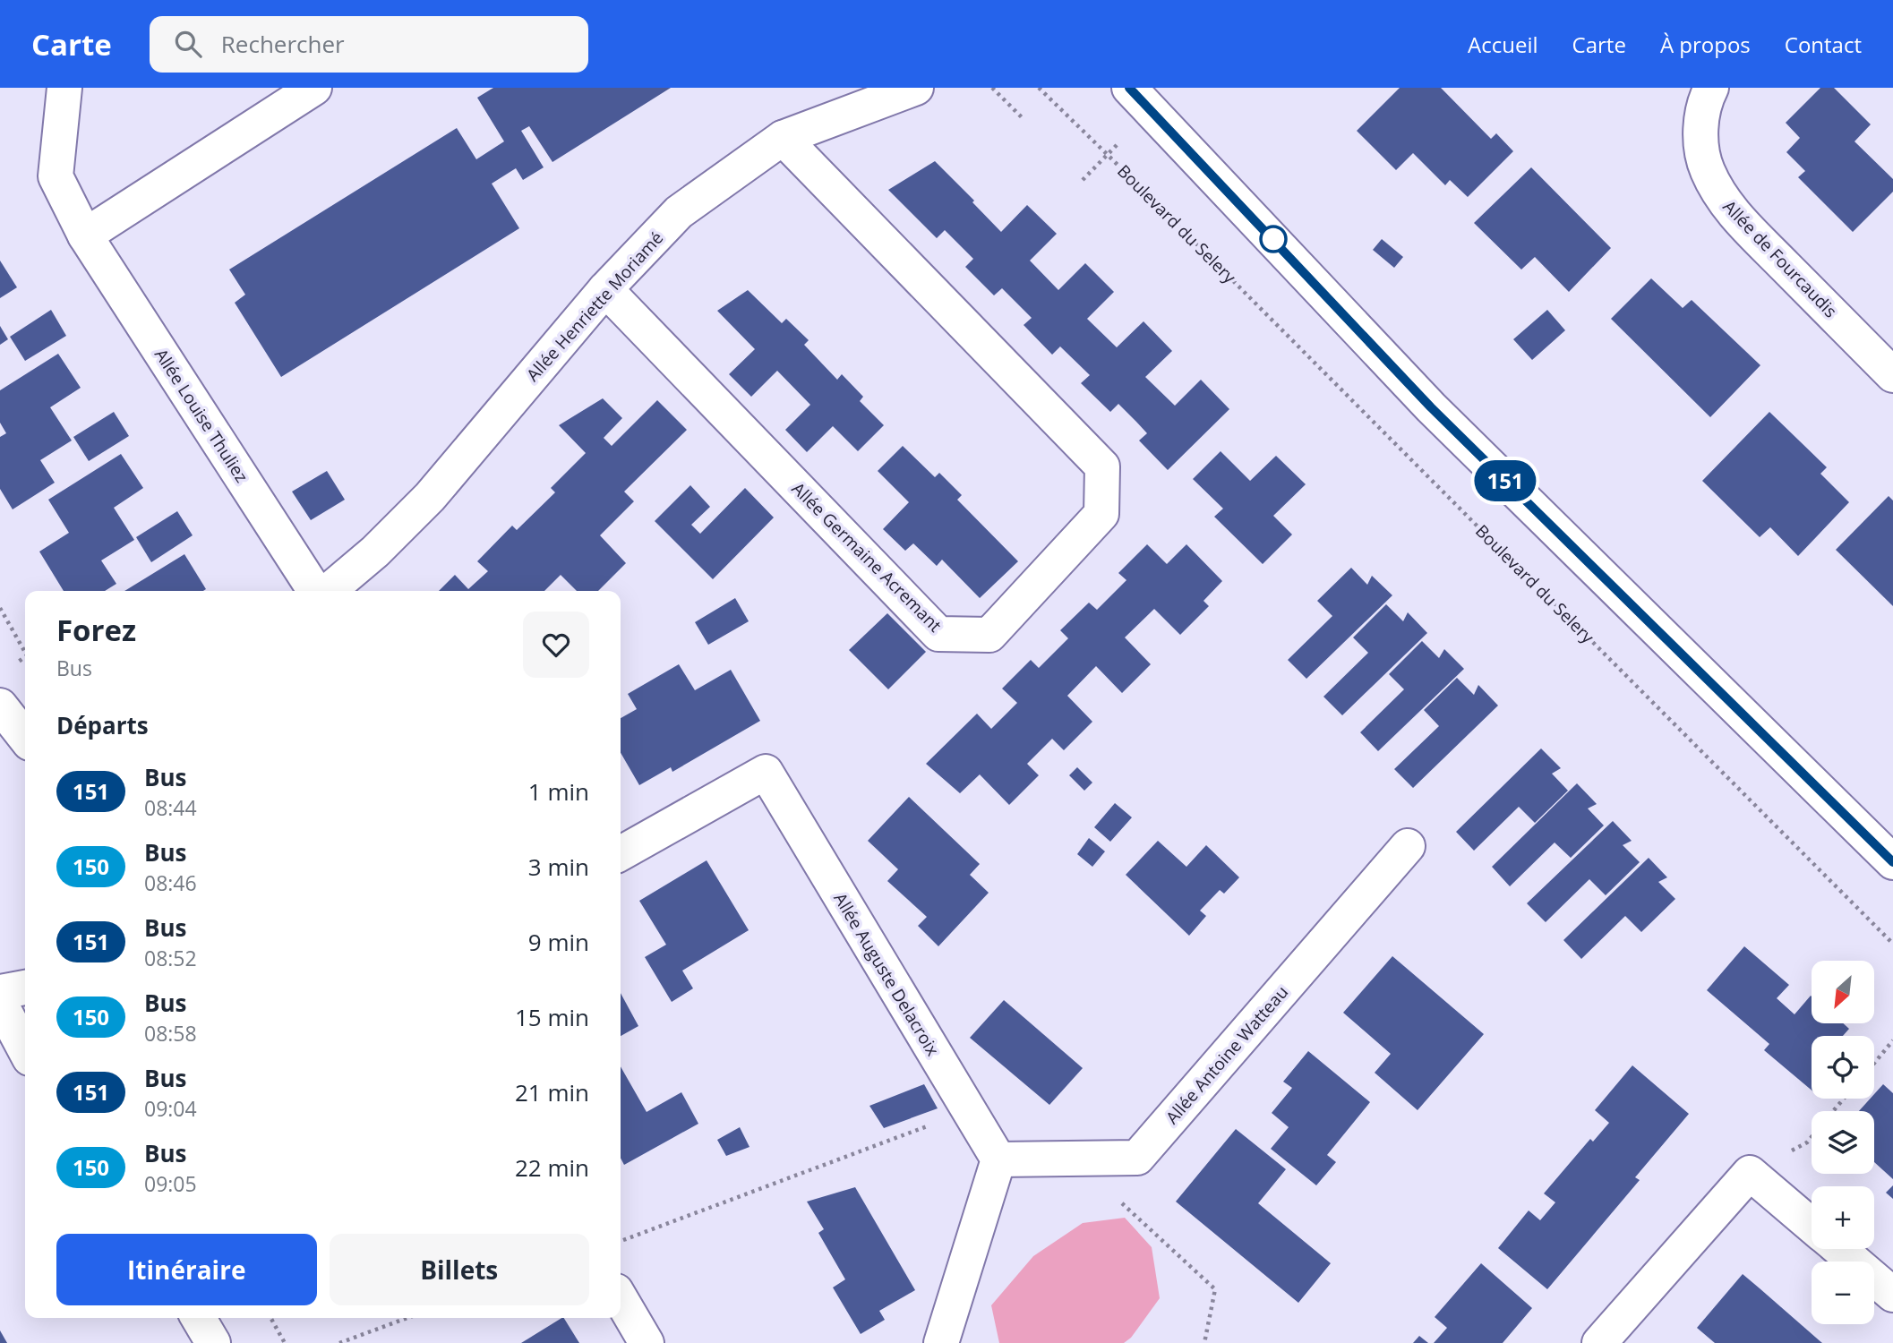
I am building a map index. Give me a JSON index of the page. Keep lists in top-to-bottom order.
{
  "streets": {
    "street": [
      "Allée de Fourcaudis",
      "Allée Henriette Moriamé",
      "Allée Louise Thuliez",
      "Allée Germaine Acremant",
      "Allée Auguste Delacroix",
      "Allée Antoine Watteau"
    ],
    "path": ["Boulevard du Selery"]
  },
  "crossings": [
    ["Allée Henriette Moriamé", "Allée Germaine Acremant"],
    ["Allée Auguste Delacroix", "Allée Antoine Watteau"]
  ],
  "lines": ["bus line 151"],
  "north": "bottom left",
  "page": {
    "header": "Carte",
    "search": "Rechercher",
    "nav": [
      "Accueil",
      "Carte",
      "À propos",
      "Contact"
    ],
    "on_map": "151",
    "heading": [
      ["Forez", "Bus"],
      "Départs"
    ],
    "list": [
      {
        "mark": "151",
        "name": "Bus",
        "note": "08:44",
        "value": "1 min"
      },
      {
        "mark": "150",
        "name": "Bus",
        "note": "08:46",
        "value": "3 min"
      },
      {
        "mark": "151",
        "name": "Bus",
        "note": "08:52",
        "value": "9 min"
      },
      {
        "mark": "150",
        "name": "Bus",
        "note": "08:58",
        "value": "15 min"
      },
      {
        "mark": "151",
        "name": "Bus",
        "note": "09:04",
        "value": "21 min"
      },
      {
        "mark": "150",
        "name": "Bus",
        "note": "09:05",
        "value": "22 min"
      }
    ],
    "map_buttons": ["+", "−"],
    "buttons": ["Itinéraire", "Billets"]
  }
}
